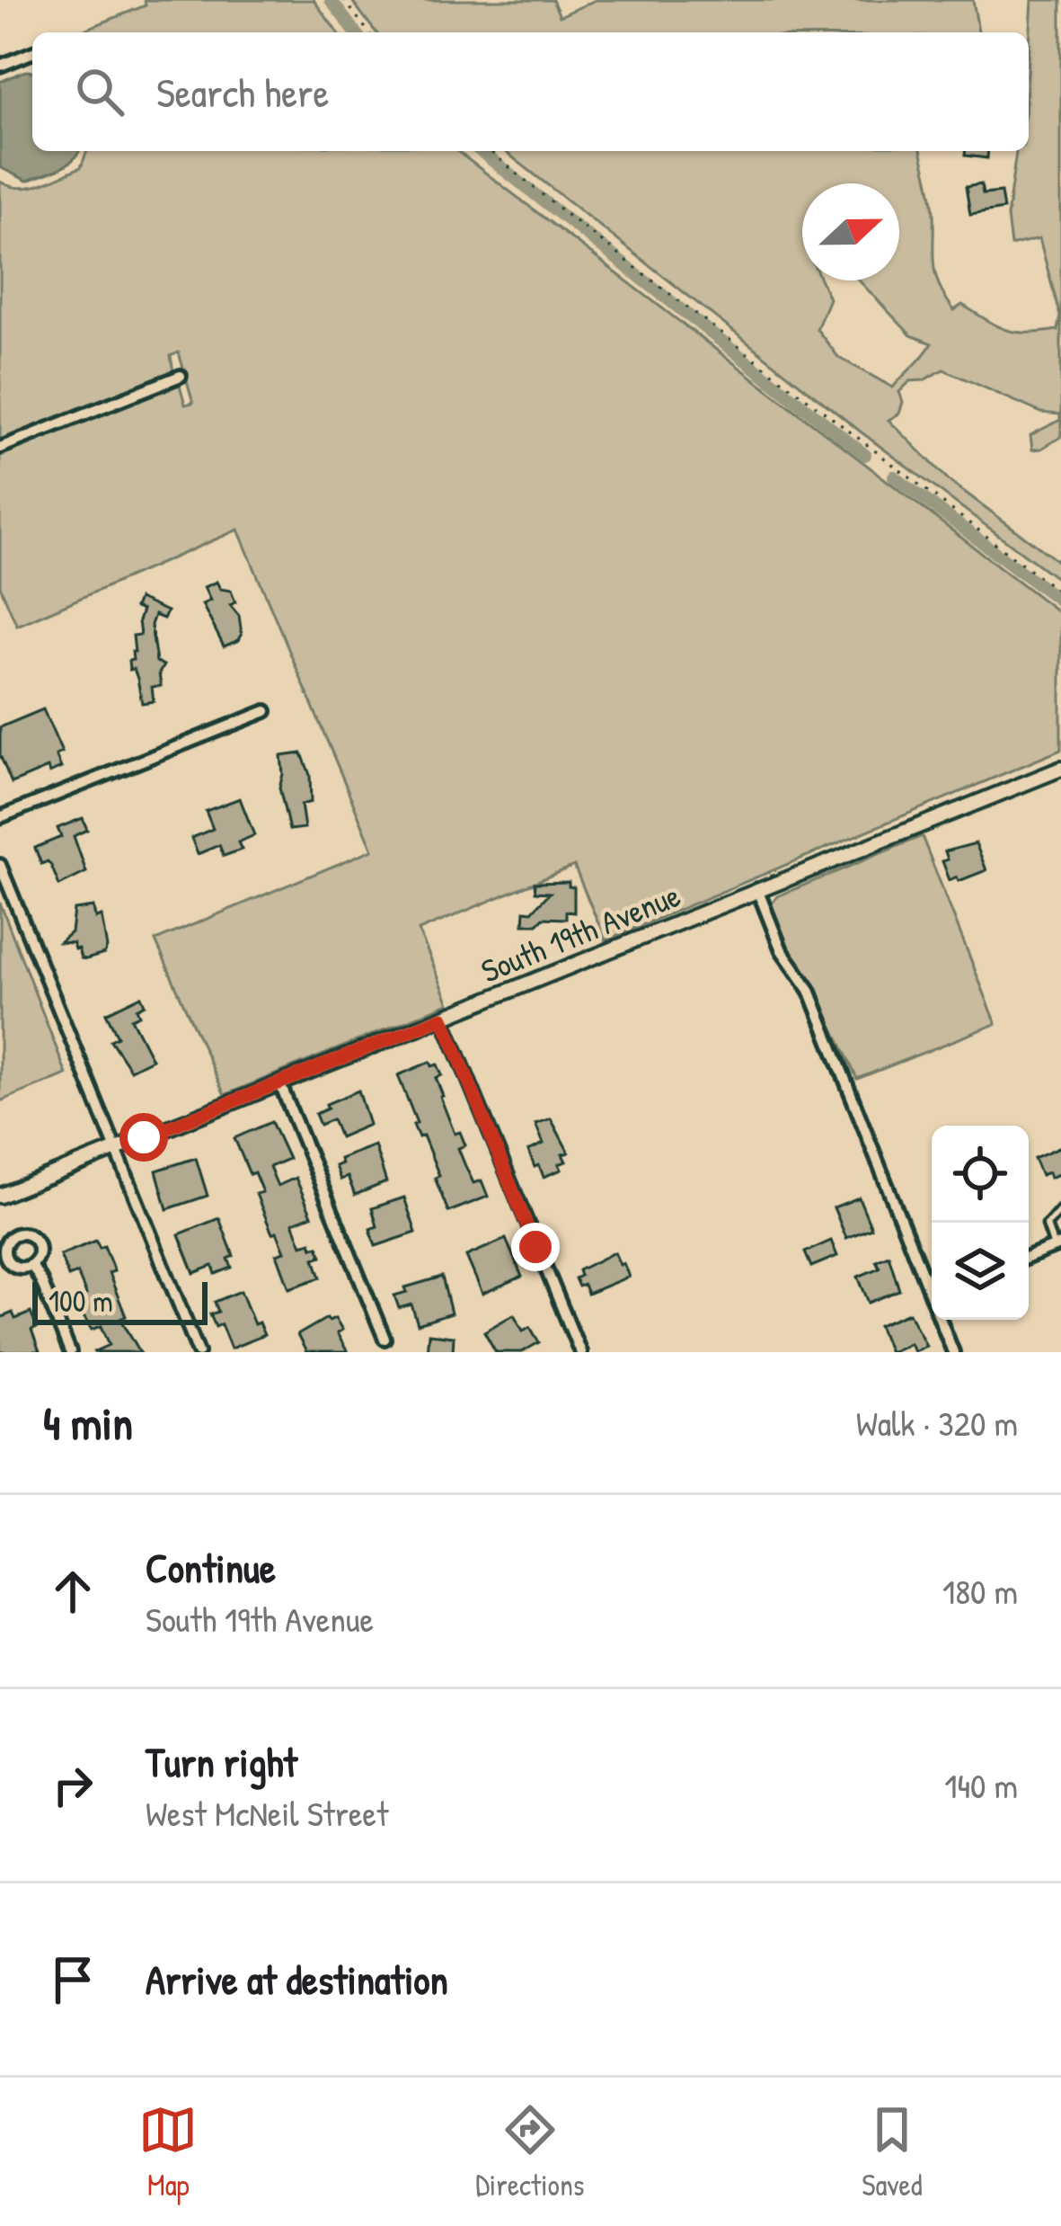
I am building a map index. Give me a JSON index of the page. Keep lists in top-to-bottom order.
{
  "streets": {
    "street": ["South 19th Avenue"]
  },
  "scale_bar": "100 m",
  "north": "right",
  "page": {
    "search": "Search here",
    "scale": "100 m",
    "heading": ["4 min", "Walk · 320 m"],
    "list": [
      ["Continue", "South 19th Avenue", "180 m"],
      ["Turn right", "West McNeil Street", "140 m"],
      "Arrive at destination"
    ],
    "nav": ["Map", "Directions", "Saved"]
  }
}
